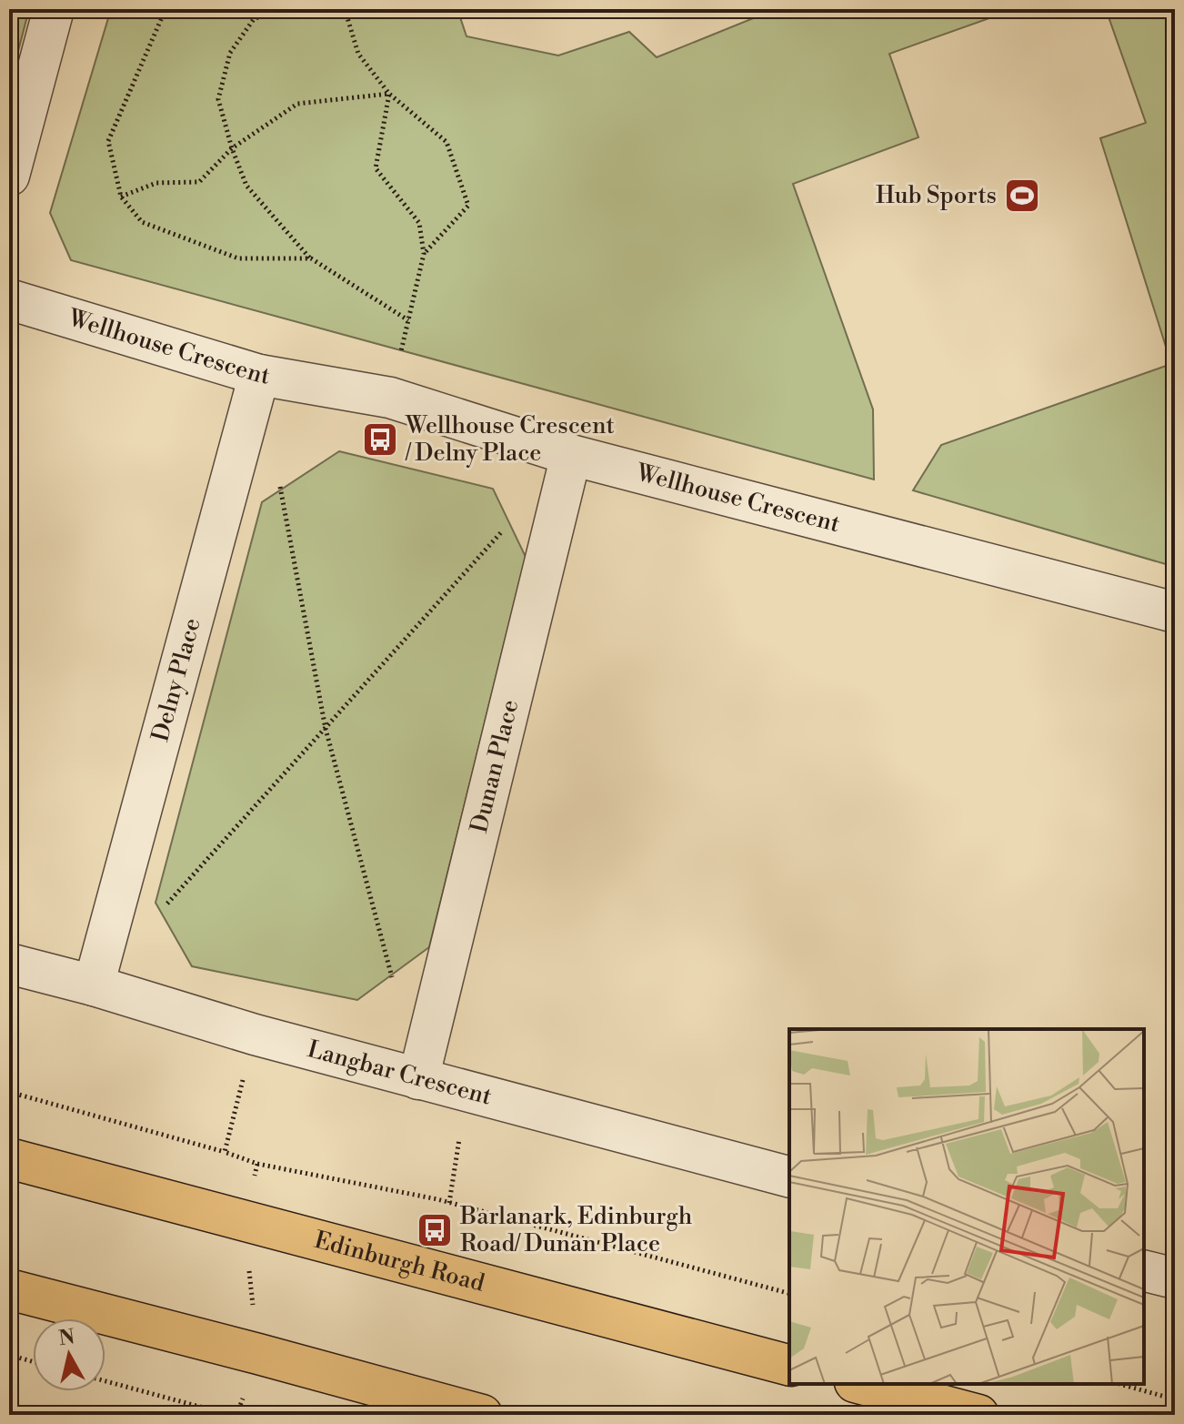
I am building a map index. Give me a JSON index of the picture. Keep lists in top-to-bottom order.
{
  "streets": {
    "main road": ["Edinburgh Road"],
    "street": [
      "Wellhouse Crescent",
      "Delny Place",
      "Dunan Place",
      "Langbar Crescent"
    ]
  },
  "crossings": [
    ["Wellhouse Crescent", "Delny Place"],
    ["Wellhouse Crescent", "Dunan Place"],
    ["Delny Place", "Langbar Crescent"],
    ["Dunan Place", "Langbar Crescent"]
  ],
  "places": {
    "sports": ["Hub Sports"],
    "bus stop": ["Wellhouse Crescent / Delny Place", "Barlanark, Edinburgh Road/ Dunan Place"]
  },
  "north": "top"
}
